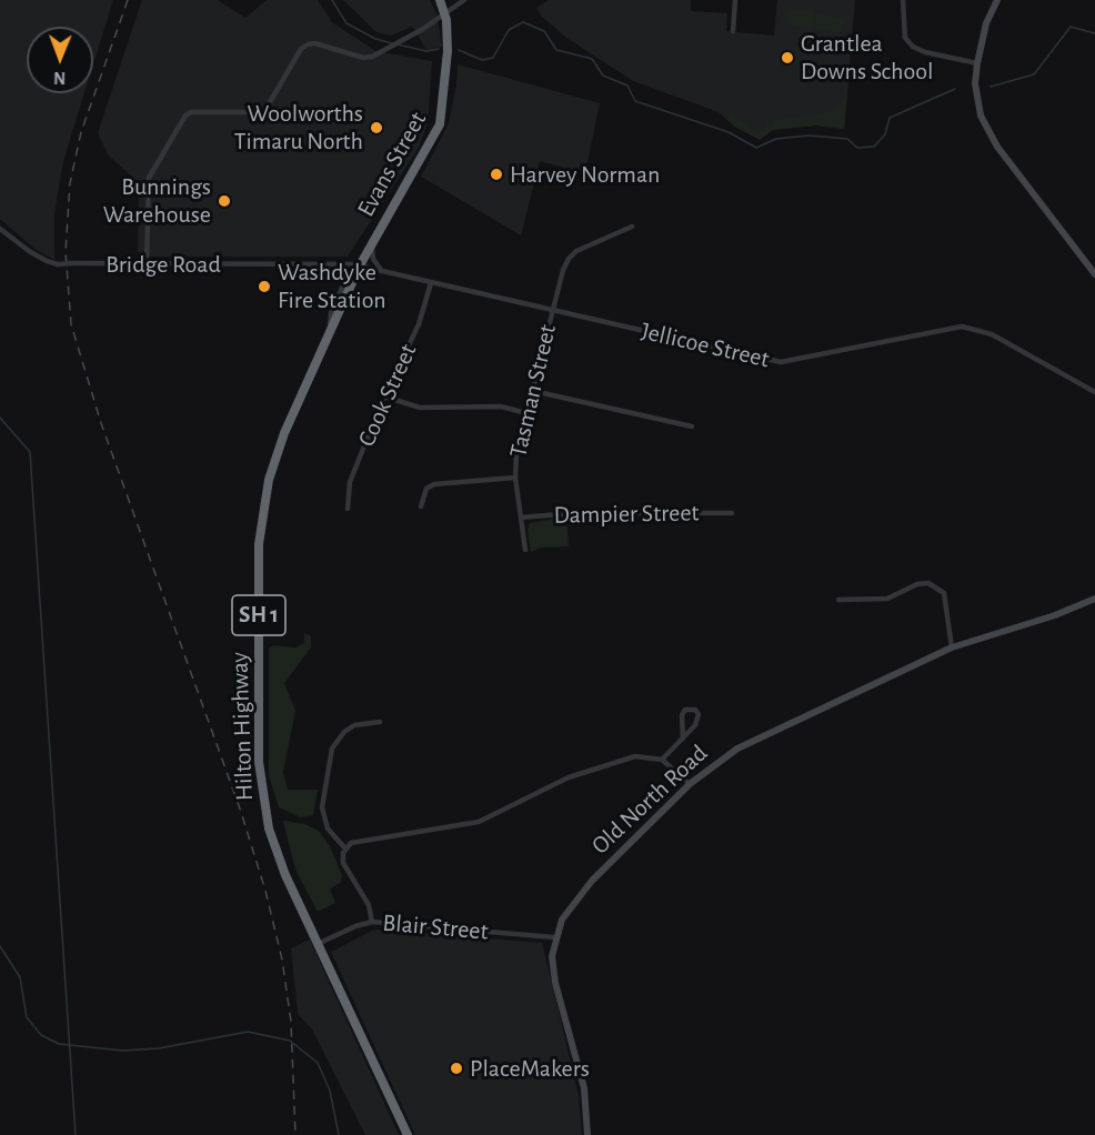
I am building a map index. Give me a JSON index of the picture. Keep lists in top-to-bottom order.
{
  "streets": {
    "highway": ["Evans Street", "SH 1", "Hilton Highway"],
    "street": [
      "Bridge Road",
      "Jellicoe Street",
      "Tasman Street",
      "Cook Street",
      "Dampier Street",
      "Old North Road",
      "Blair Street"
    ]
  },
  "crossings": [
    ["Evans Street", "Bridge Road"],
    ["Evans Street", "Jellicoe Street"],
    ["Evans Street", "Hilton Highway"],
    ["Bridge Road", "Jellicoe Street"],
    ["Bridge Road", "Hilton Highway"],
    ["Jellicoe Street", "Tasman Street"],
    ["Jellicoe Street", "Cook Street"],
    ["Jellicoe Street", "Hilton Highway"],
    ["Tasman Street", "Dampier Street"],
    ["Hilton Highway", "Blair Street"],
    ["Old North Road", "Blair Street"]
  ],
  "places": [
    "Grantlea Downs School",
    "Woolworths Timaru North",
    "Harvey Norman",
    "Bunnings Warehouse",
    "Washdyke Fire Station",
    "PlaceMakers"
  ],
  "north": "bottom"
}
